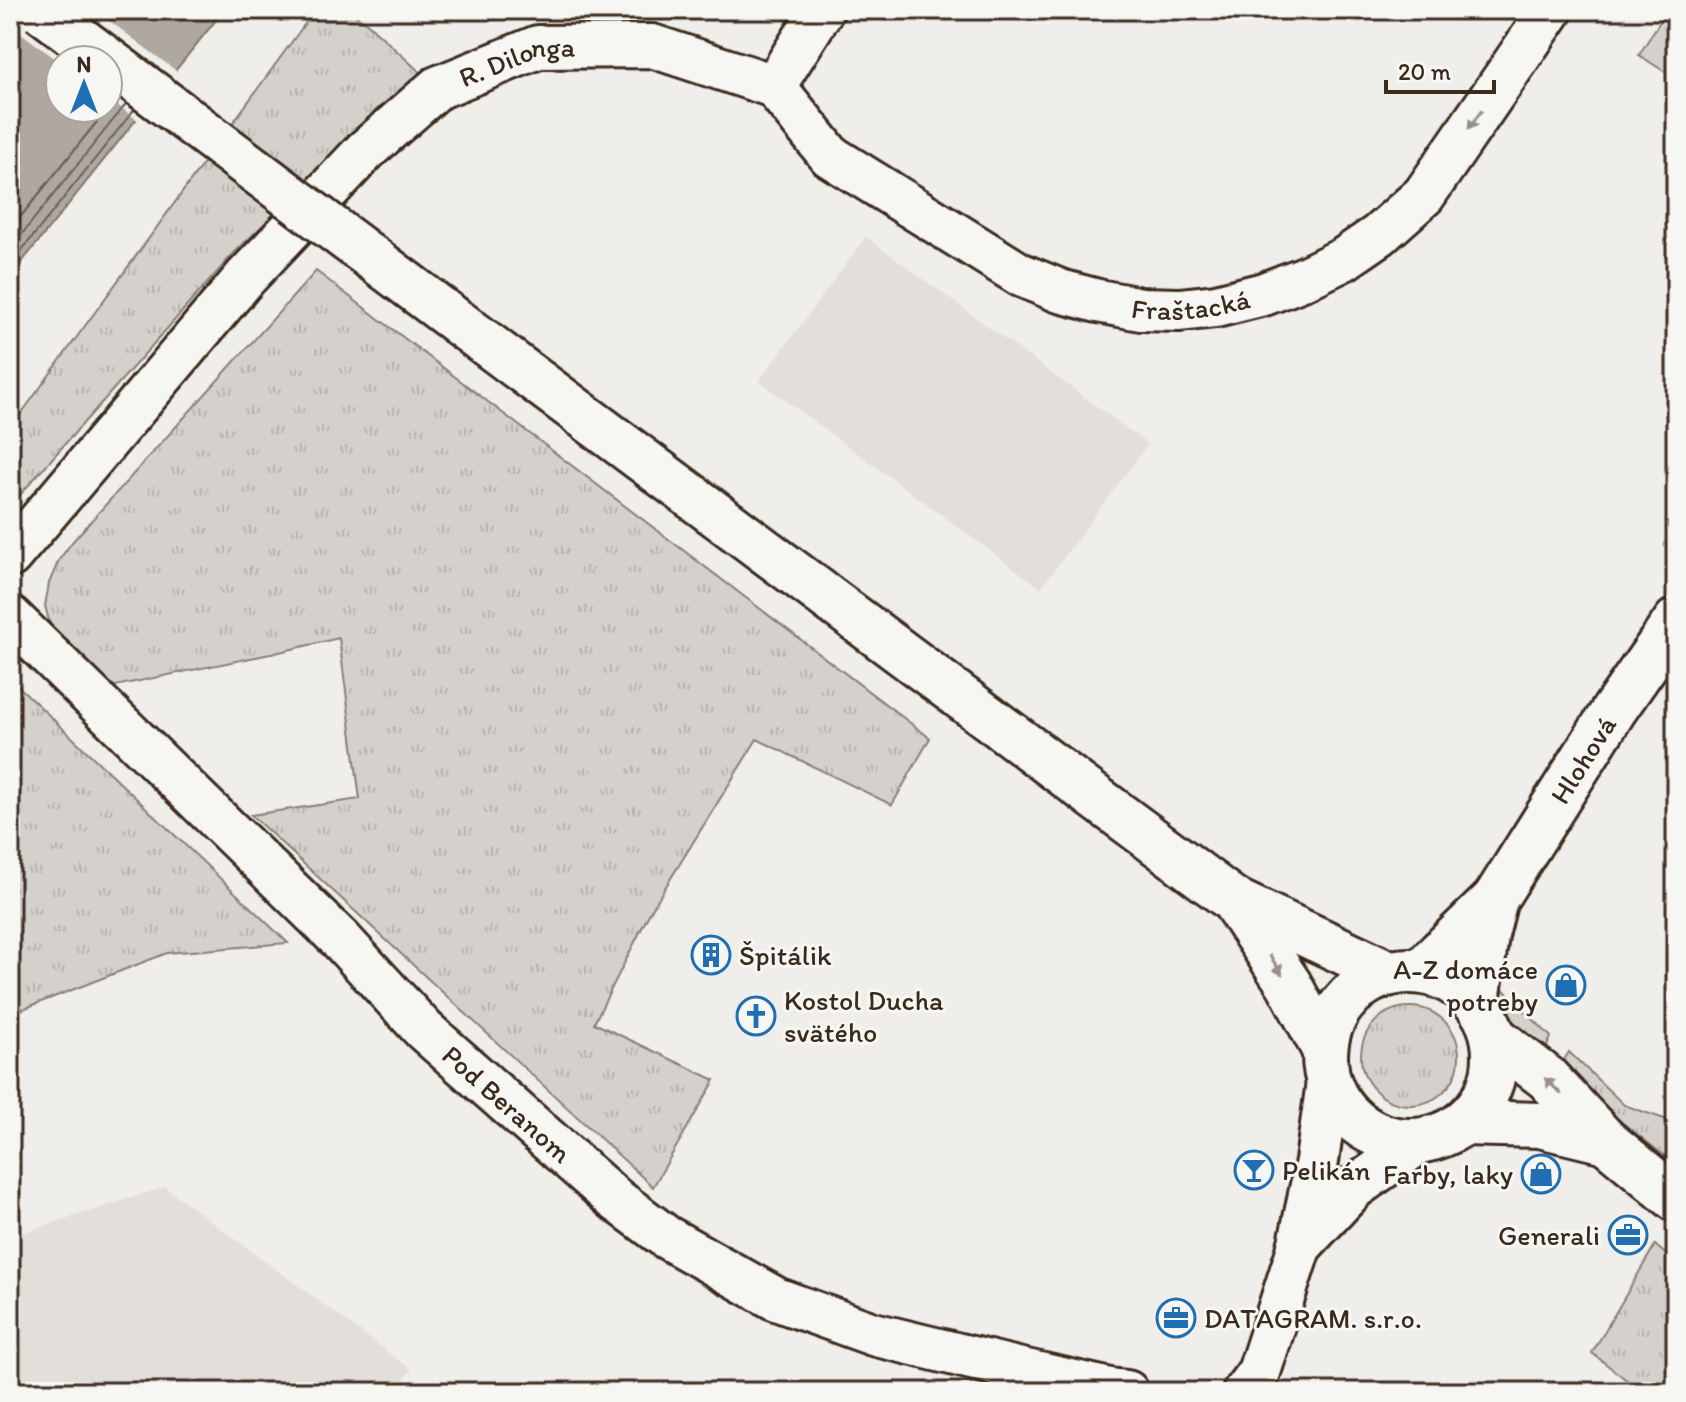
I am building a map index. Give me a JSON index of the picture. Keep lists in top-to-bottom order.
{
  "streets": {
    "main road": ["Hlohová"],
    "street": ["R. Dilonga", "Fraštacká", "Pod Beranom"]
  },
  "crossings": [
    ["R. Dilonga", "Fraštacká"]
  ],
  "places": {
    "building": ["Špitálik"],
    "shop": ["A-Z domáce potreby", "Farby, laky"],
    "church": ["Kostol Ducha svätého"],
    "bar": ["Pelikán"],
    "office": ["Generali", "DATAGRAM. s.r.o."]
  },
  "scale_bar": "20 m",
  "north": "top"
}
